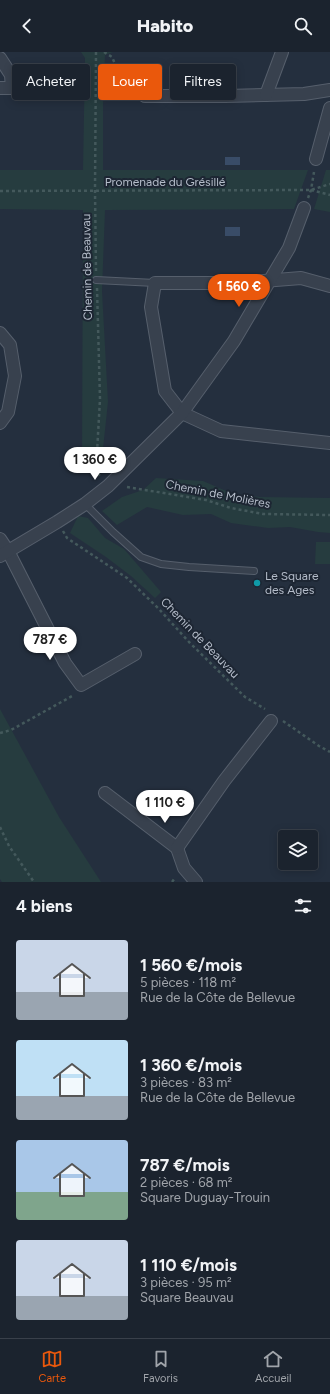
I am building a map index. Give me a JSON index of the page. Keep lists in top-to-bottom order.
{
  "streets": {
    "path": ["Promenade du Grésillé", "Chemin de Beauvau", "Chemin de Molières"]
  },
  "crossings": [
    ["Promenade du Grésillé", "Chemin de Beauvau"]
  ],
  "places": ["Le Square des Ages"],
  "page": {
    "header": "Habito",
    "chip": ["Acheter", "Louer", "Filtres"],
    "price": [
      "1 560 €",
      "1 360 €",
      "787 €",
      "1 110 €"
    ],
    "heading": "4 biens",
    "list": [
      {
        "name": "1 560 €/mois",
        "note": "5 pièces · 118 m² · Rue de la Côte de Bellevue"
      },
      {
        "name": "1 360 €/mois",
        "note": "3 pièces · 83 m² · Rue de la Côte de Bellevue"
      },
      {
        "name": "787 €/mois",
        "note": "2 pièces · 68 m² · Square Duguay-Trouin"
      },
      {
        "name": "1 110 €/mois",
        "note": "3 pièces · 95 m² · Square Beauvau"
      }
    ],
    "tabs": ["Carte", "Favoris", "Accueil"]
  }
}
